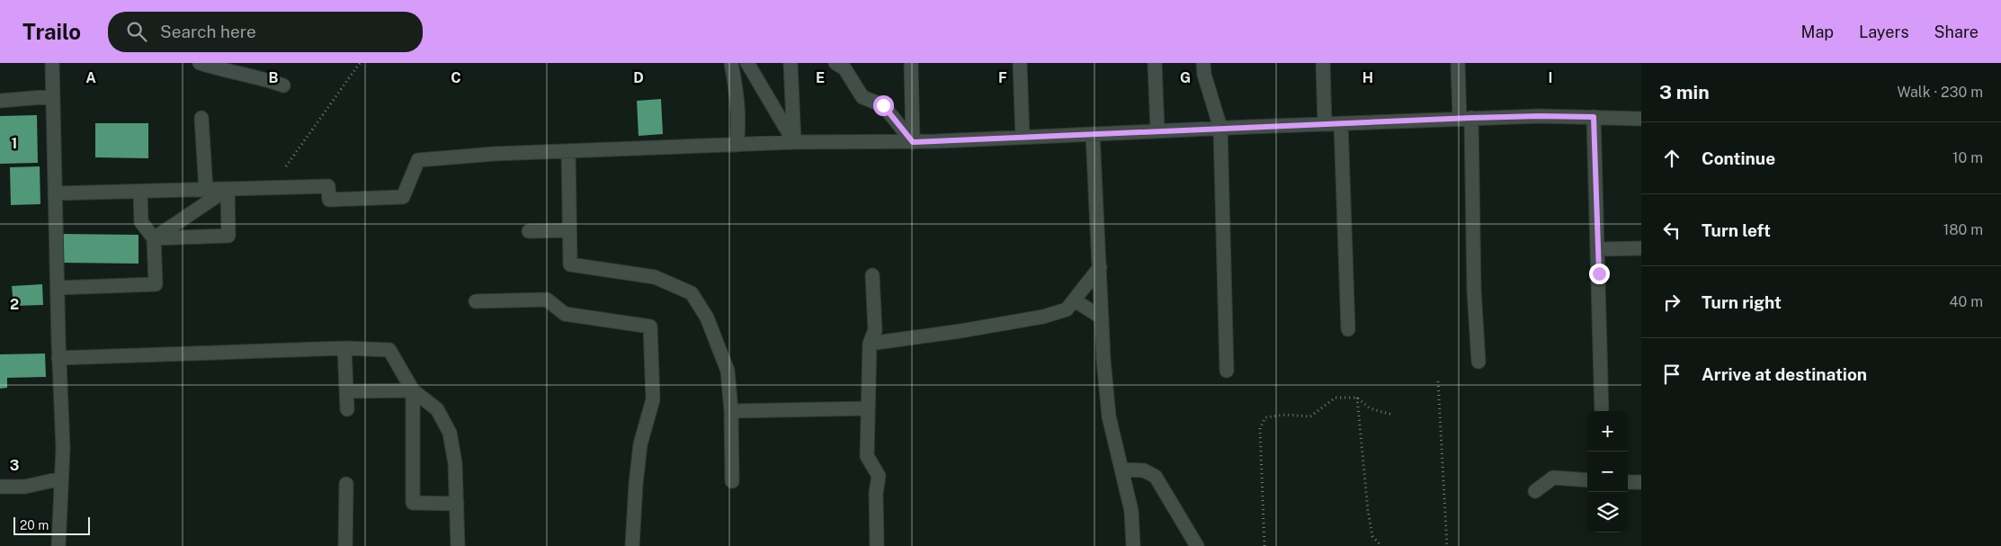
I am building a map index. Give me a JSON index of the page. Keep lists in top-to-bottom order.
{
  "scale_bar": "20 m",
  "page": {
    "header": "Trailo",
    "search": "Search here",
    "nav": ["Map", "Layers", "Share"],
    "heading": ["3 min", "Walk · 230 m"],
    "list": [
      ["Continue", "10 m"],
      ["Turn left", "180 m"],
      ["Turn right", "40 m"],
      "Arrive at destination"
    ],
    "map_buttons": ["+", "−"],
    "scale": "20 m"
  },
  "grid": {
    "columns": [
      "A",
      "B",
      "C",
      "D",
      "E",
      "F",
      "G",
      "H",
      "I"
    ],
    "rows": ["1", "2", "3"]
  }
}
